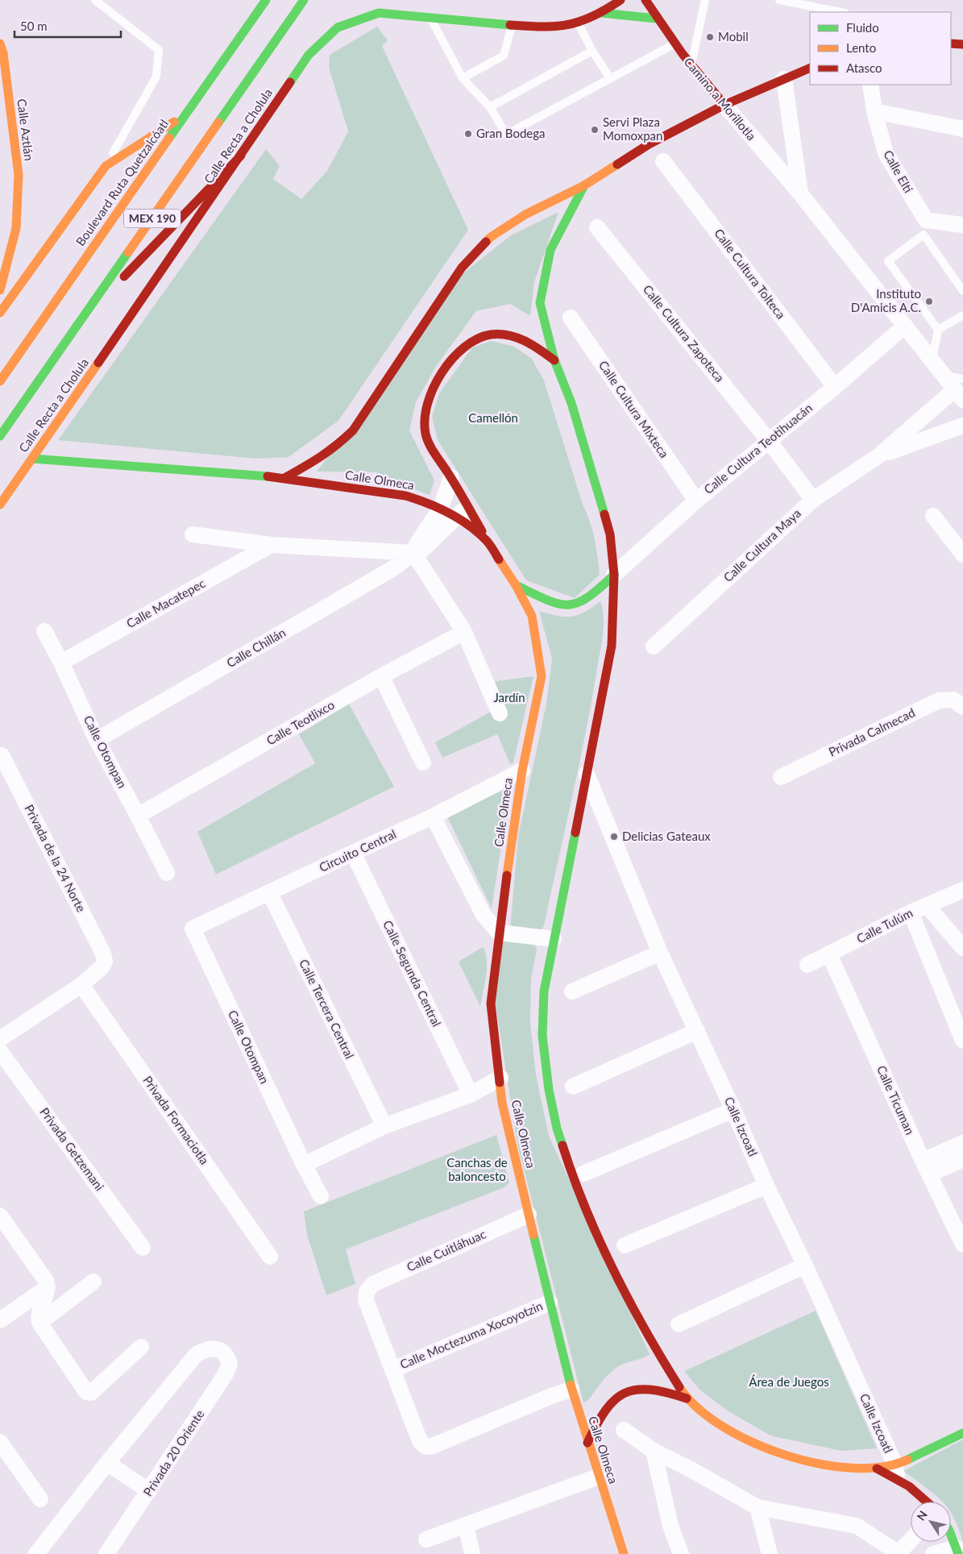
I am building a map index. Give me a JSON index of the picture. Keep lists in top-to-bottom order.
{
  "streets": {
    "street": [
      "Camino a Morillotla",
      "Calle Aztlán",
      "Calle Recta a Cholula",
      "Calle Elti",
      "Boulevard Ruta Quetzalcóatl",
      "MEX 190",
      "Calle Cultura Tolteca",
      "Calle Cultura Zapoteca",
      "Calle Cultura Mixteca",
      "Calle Cultura Teotihuacán",
      "Calle Olmeca",
      "Calle Cultura Maya",
      "Calle Macatepec",
      "Calle Chillán",
      "Calle Teotlixco",
      "Privada Calmecad",
      "Calle Otompan",
      "Circuito Central",
      "Privada de la 24 Norte",
      "Calle Tulúm",
      "Calle Segunda Central",
      "Calle Tercera Central",
      "Calle Ticuman",
      "Privada Formaciotla",
      "Calle Izcoatl",
      "Privada Getzemani",
      "Calle Cuitláhuac",
      "Calle Moctezuma Xocoyotzin",
      "Privada 20 Oriente"
    ]
  },
  "crossings": [
    ["Camino a Morillotla", "Calle Cultura Teotihuacán"],
    ["Camino a Morillotla", "Calle Cultura Maya"],
    ["Calle Recta a Cholula", "Calle Olmeca"],
    ["Calle Cultura Tolteca", "Calle Cultura Teotihuacán"],
    ["Calle Cultura Zapoteca", "Calle Cultura Teotihuacán"],
    ["Calle Cultura Zapoteca", "Calle Cultura Maya"],
    ["Calle Cultura Mixteca", "Calle Cultura Teotihuacán"],
    ["Calle Olmeca", "Calle Chillán"],
    ["Calle Olmeca", "Circuito Central"],
    ["Calle Olmeca", "Calle Cuitláhuac"],
    ["Calle Olmeca", "Calle Moctezuma Xocoyotzin"],
    ["Calle Macatepec", "Calle Otompan"],
    ["Calle Chillán", "Calle Otompan"],
    ["Calle Teotlixco", "Calle Otompan"],
    ["Calle Otompan", "Circuito Central"],
    ["Circuito Central", "Calle Segunda Central"],
    ["Circuito Central", "Calle Tercera Central"],
    ["Privada de la 24 Norte", "Privada Formaciotla"],
    ["Calle Tulúm", "Calle Ticuman"],
    ["Calle Cuitláhuac", "Calle Moctezuma Xocoyotzin"]
  ],
  "parks": [
    "Camellón",
    "Jardín",
    "Canchas de baloncesto",
    "Área de Juegos"
  ],
  "places": [
    "Mobil",
    "Servi Plaza Momoxpan",
    "Gran Bodega",
    "Instituto D'Amicis A.C.",
    "Delicias Gateaux"
  ],
  "legend": ["Fluido", "Lento", "Atasco"],
  "scale_bar": "50 m",
  "north": "top left"
}
